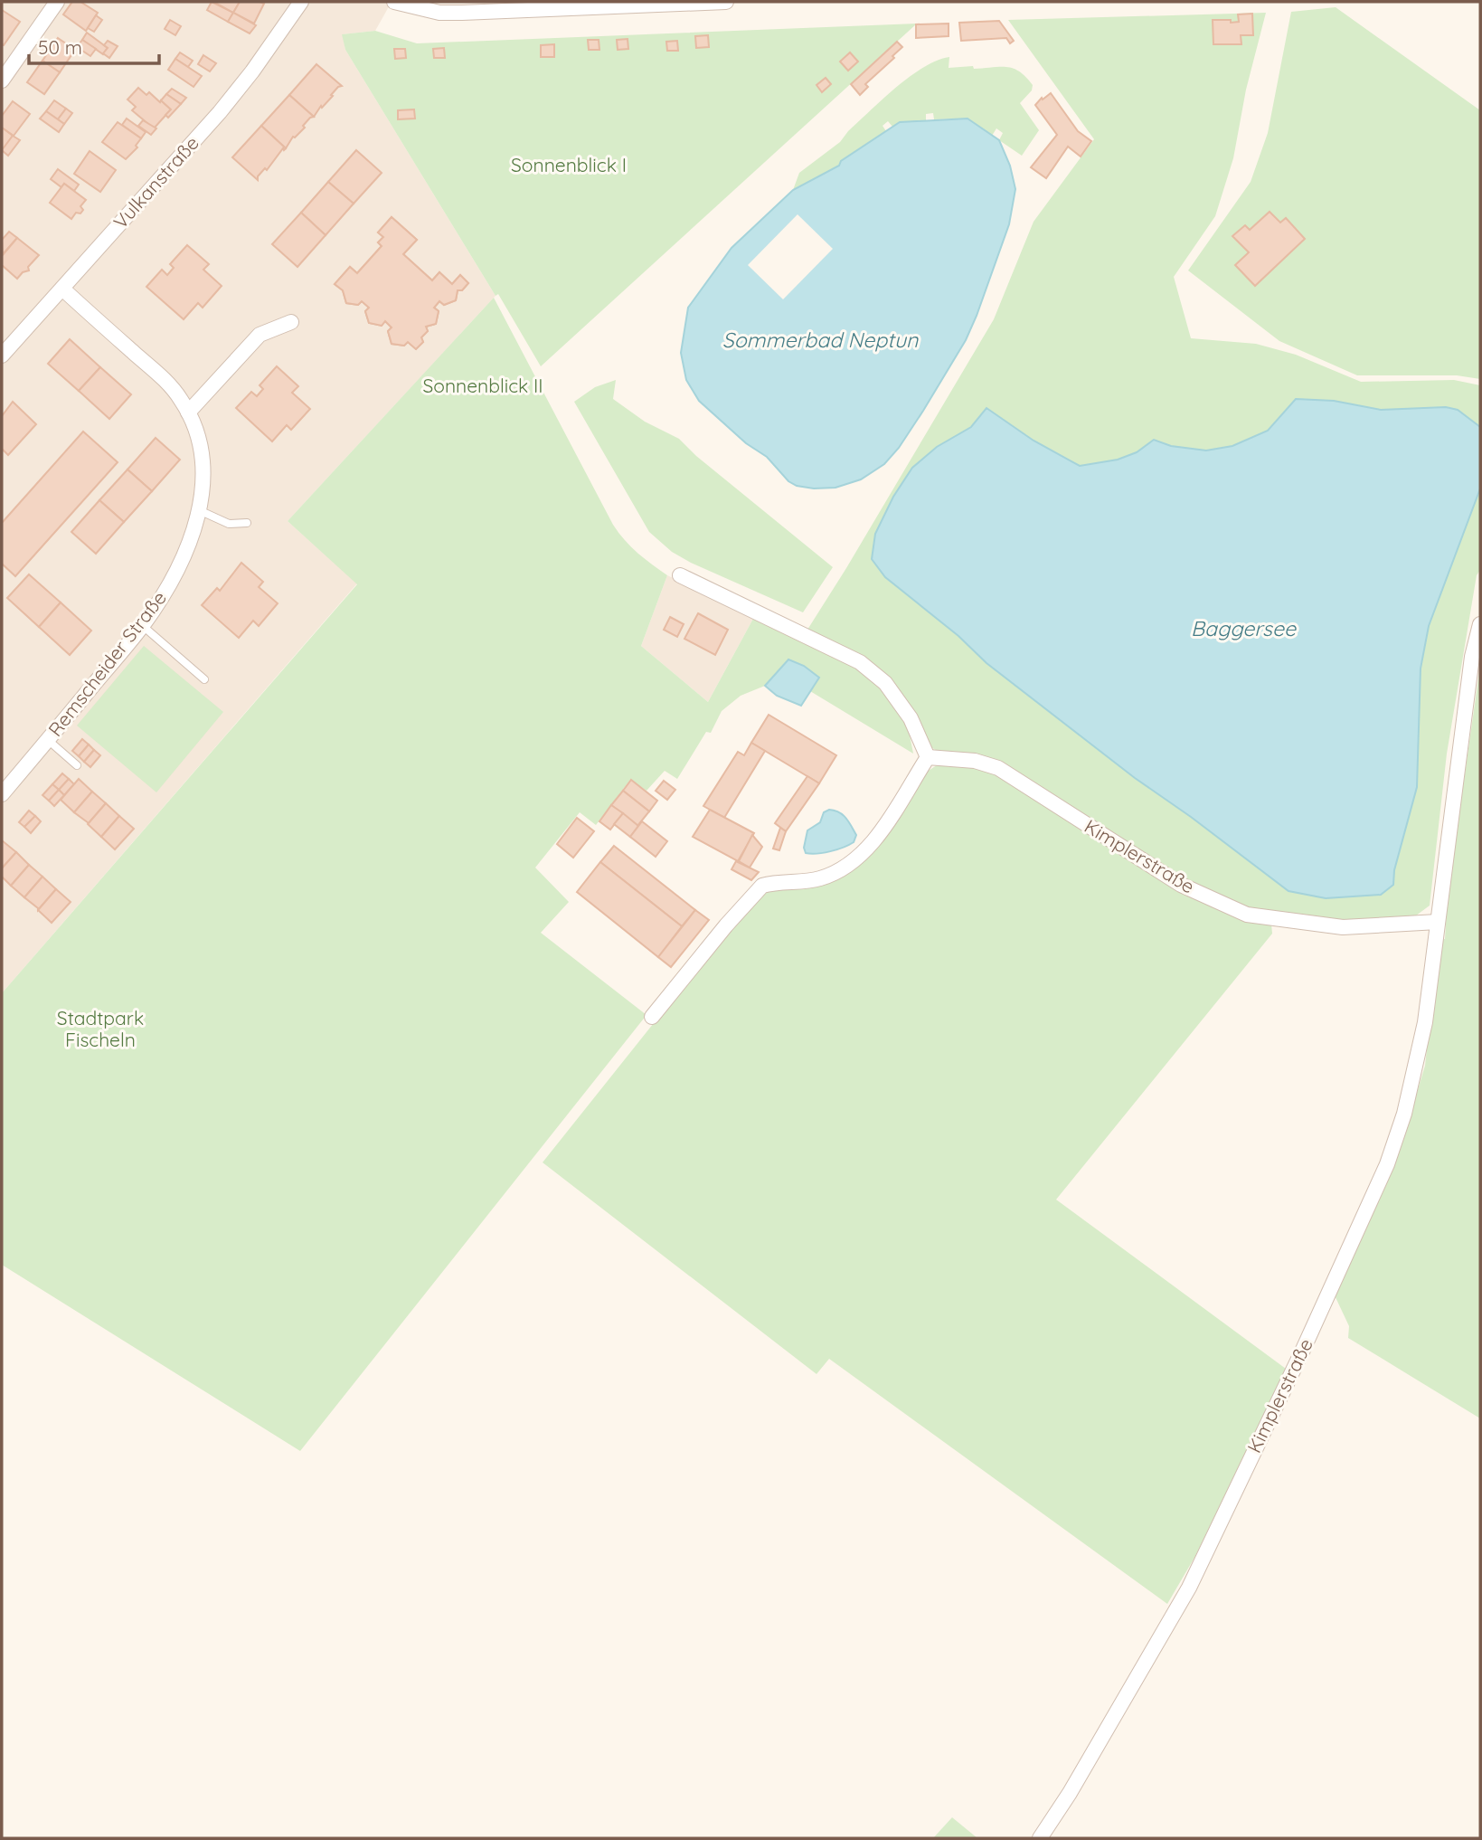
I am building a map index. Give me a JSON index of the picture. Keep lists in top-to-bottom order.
{
  "streets": {
    "street": ["Vulkanstraße", "Remscheider Straße", "Kimplerstraße"]
  },
  "crossings": [
    ["Vulkanstraße", "Remscheider Straße"]
  ],
  "water": ["Sommerbad Neptun", "Baggersee"],
  "parks": ["Sonnenblick I", "Sonnenblick II", "Stadtpark Fischeln"],
  "scale_bar": "50 m"
}
